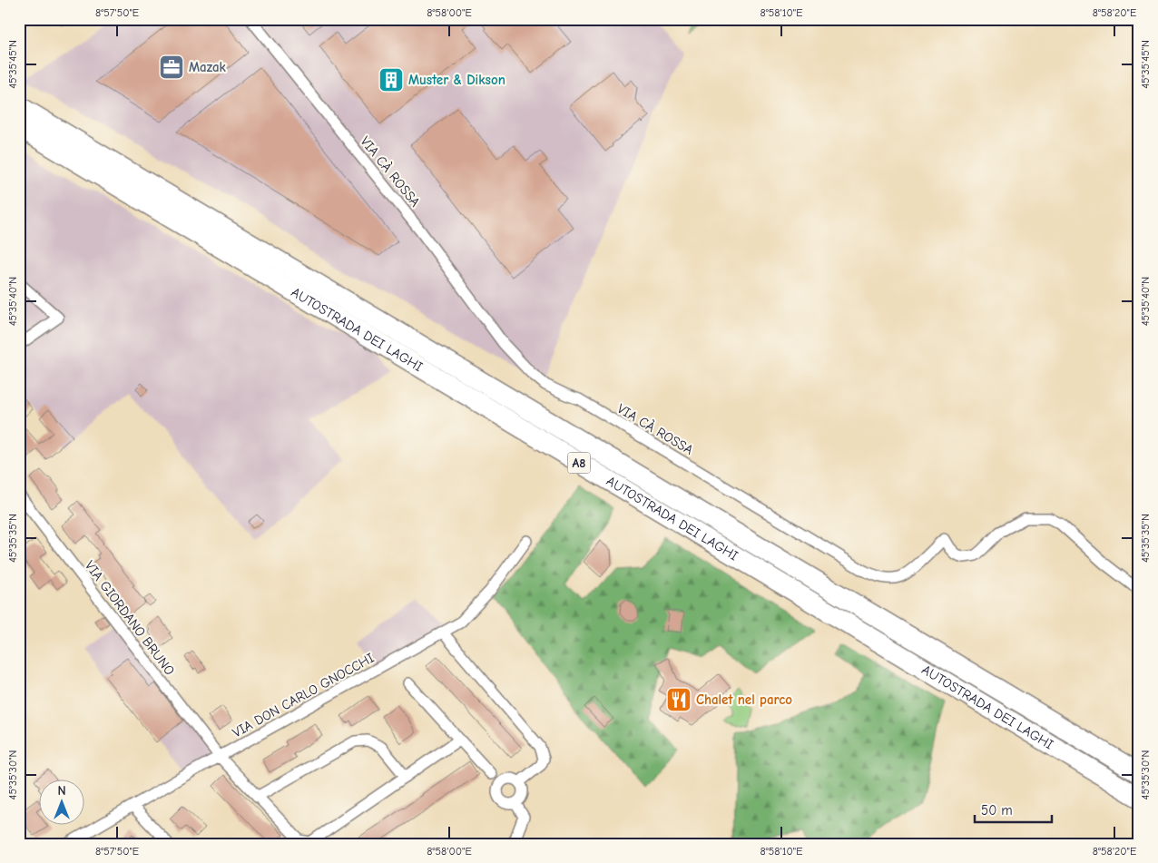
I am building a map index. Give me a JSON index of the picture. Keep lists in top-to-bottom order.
{
  "streets": {
    "highway": ["AUTOSTRADA DEI LAGHI", "A8"],
    "street": ["VIA CÀ ROSSA", "VIA GIORDANO BRUNO", "VIA DON CARLO GNOCCHI"]
  },
  "crossings": [
    ["VIA GIORDANO BRUNO", "VIA DON CARLO GNOCCHI"]
  ],
  "places": {
    "office": ["Mazak"],
    "building": ["Muster & Dikson"],
    "restaurant": ["Chalet nel parco"]
  },
  "scale_bar": "50 m",
  "north": "top",
  "coordinates": [
    "8°57'50\"E",
    "8°58'00\"E",
    "8°58'10\"E",
    "8°58'20\"E",
    "45°35'45\"N",
    "45°35'40\"N",
    "45°35'35\"N",
    "45°35'30\"N"
  ]
}
